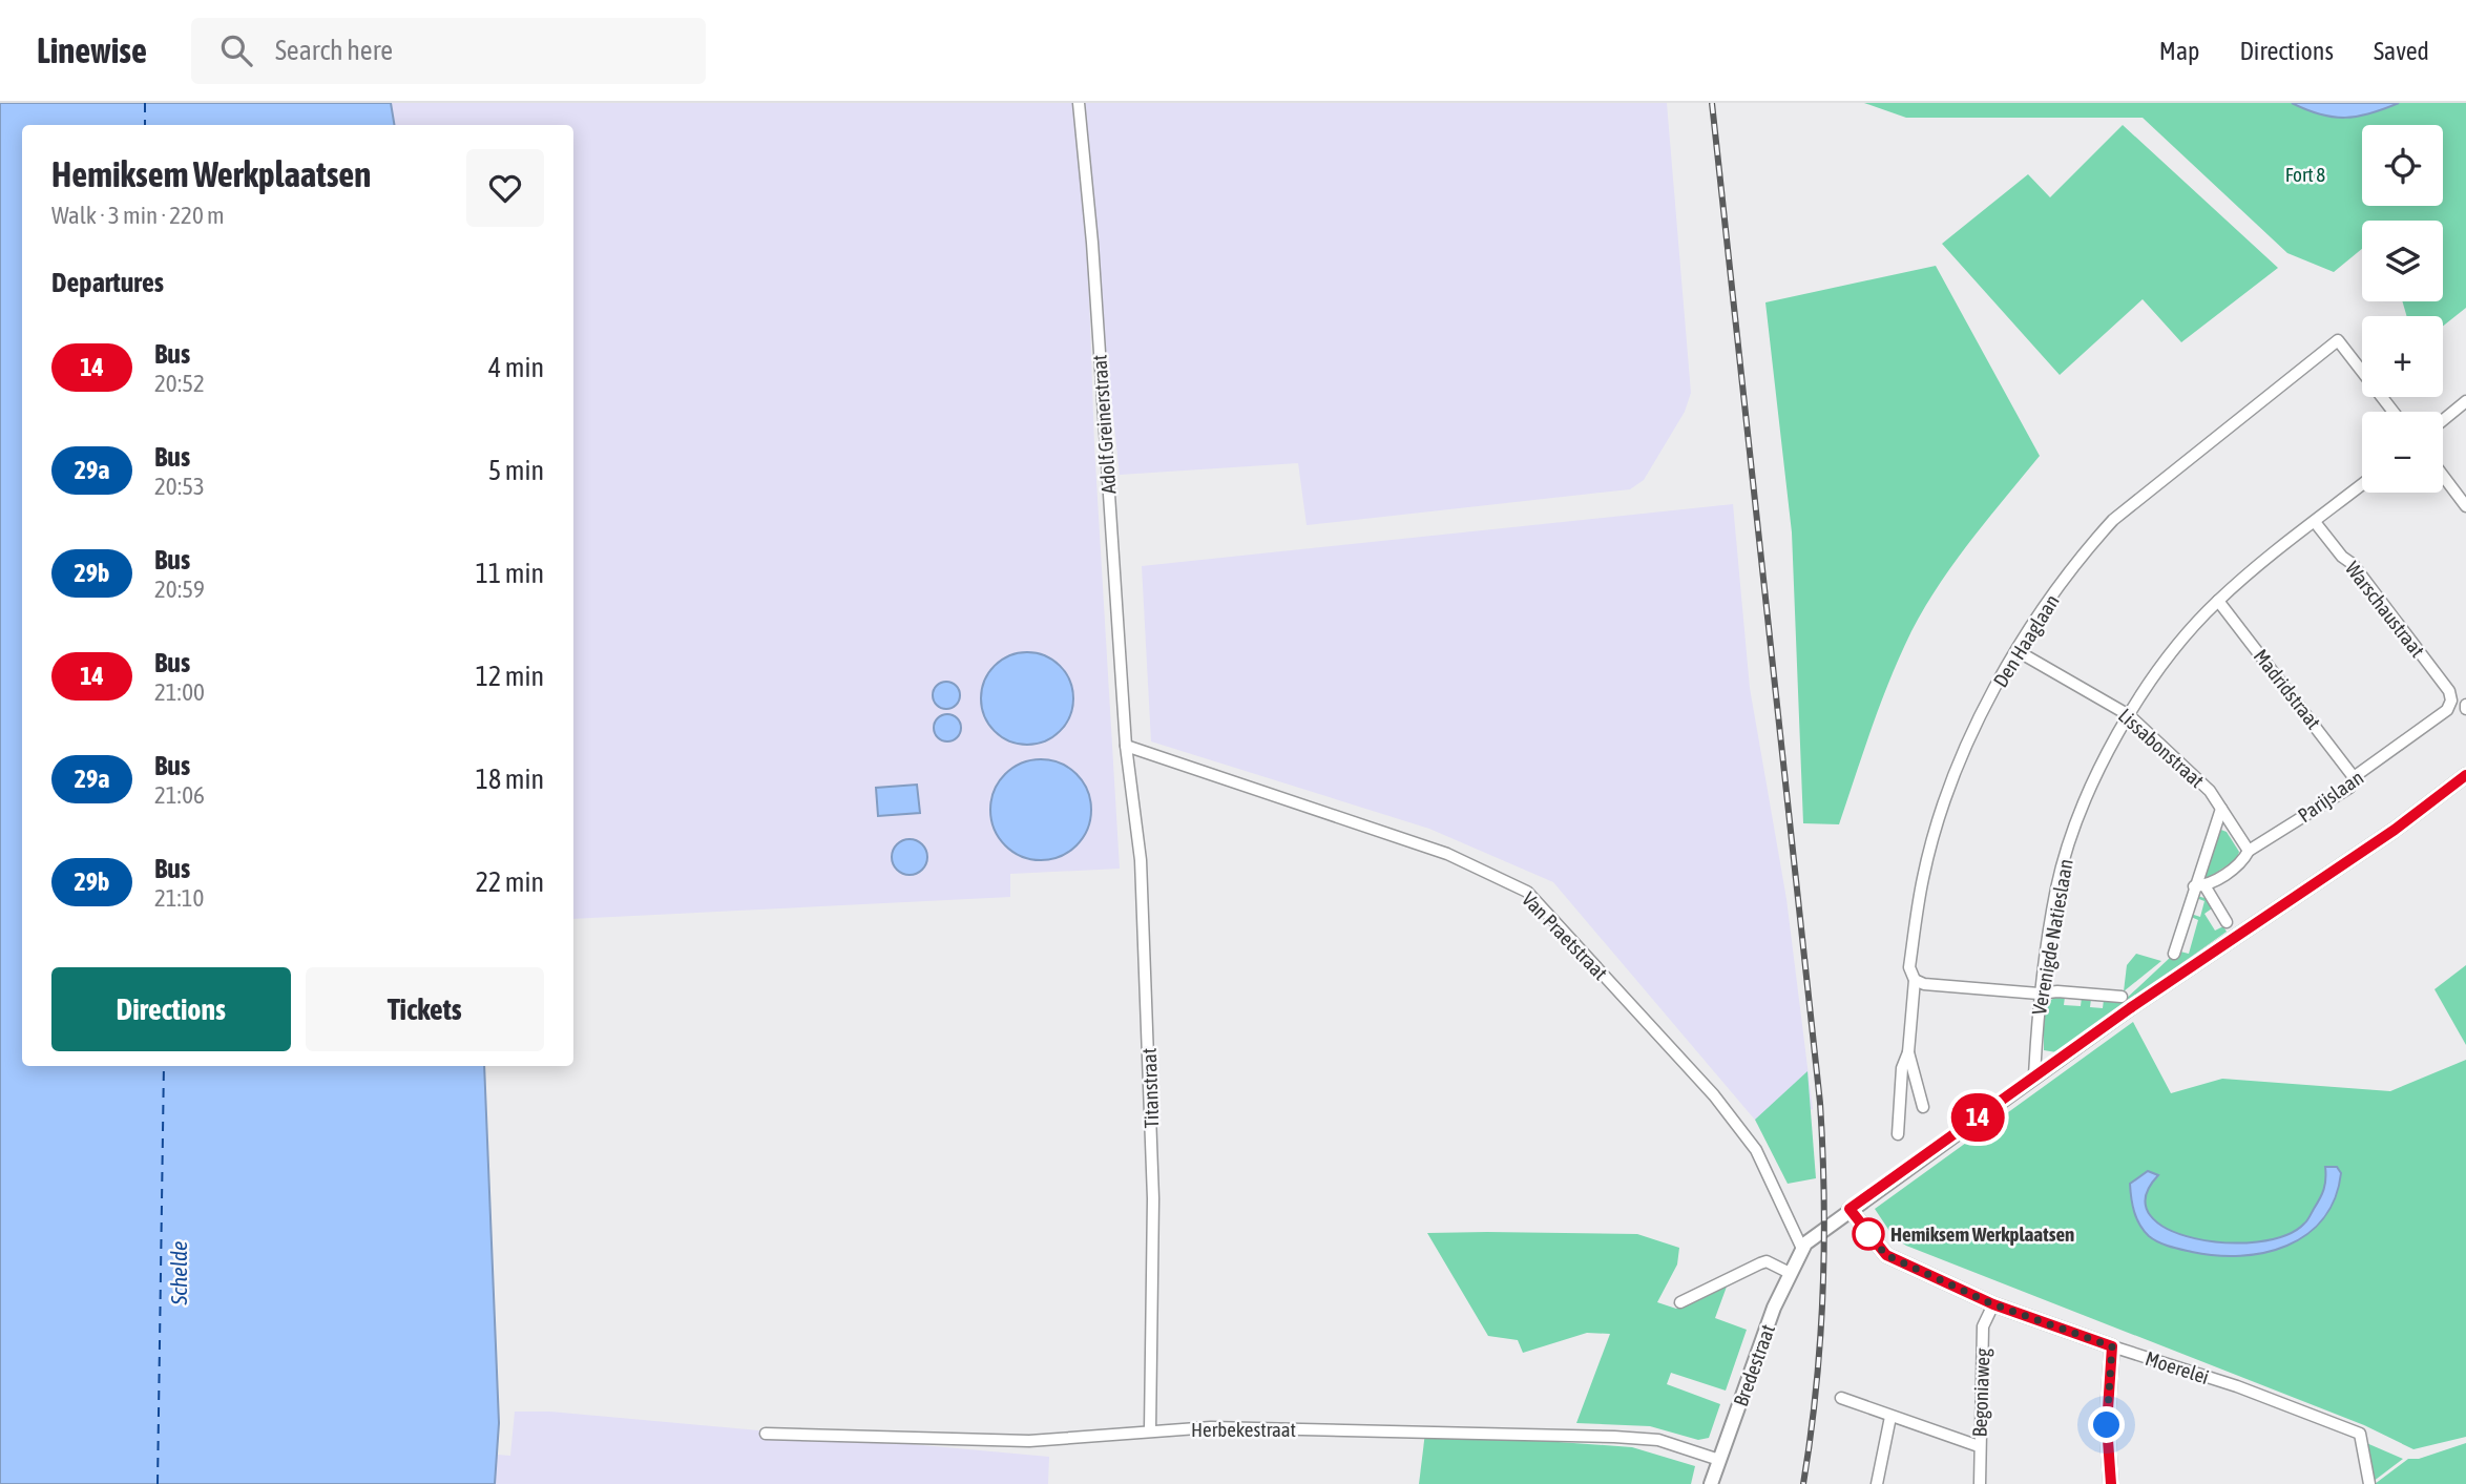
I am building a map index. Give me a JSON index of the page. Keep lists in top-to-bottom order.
{
  "streets": {
    "main road": ["Bredestraat", "Moerelei"],
    "street": [
      "Adolf Greinerstraat",
      "Warschaustraat",
      "Den Haaglaan",
      "Madridstraat",
      "Lissabonstraat",
      "Parijslaan",
      "Van Praetstraat",
      "Verenigde Natieslaan",
      "Titanstraat",
      "Begoniaweg",
      "Herbekestraat"
    ]
  },
  "crossings": [
    ["Adolf Greinerstraat", "Van Praetstraat"],
    ["Adolf Greinerstraat", "Titanstraat"],
    ["Warschaustraat", "Parijslaan"],
    ["Warschaustraat", "Verenigde Natieslaan"],
    ["Den Haaglaan", "Lissabonstraat"],
    ["Madridstraat", "Parijslaan"],
    ["Madridstraat", "Verenigde Natieslaan"],
    ["Lissabonstraat", "Parijslaan"],
    ["Lissabonstraat", "Verenigde Natieslaan"],
    ["Van Praetstraat", "Titanstraat"],
    ["Van Praetstraat", "Bredestraat"],
    ["Titanstraat", "Herbekestraat"],
    ["Bredestraat", "Herbekestraat"],
    ["Moerelei", "Begoniaweg"]
  ],
  "water": ["Schelde"],
  "parks": ["Fort 8"],
  "places": ["Hemiksem Werkplaatsen"],
  "lines": ["bus line 14"],
  "page": {
    "header": "Linewise",
    "search": "Search here",
    "nav": ["Map", "Directions", "Saved"],
    "on_map": "14",
    "map_buttons": ["+", "−"],
    "heading": [
      ["Hemiksem Werkplaatsen", "Walk · 3 min · 220 m"],
      "Departures"
    ],
    "list": [
      {
        "mark": "14",
        "name": "Bus",
        "note": "20:52",
        "value": "4 min"
      },
      {
        "mark": "29a",
        "name": "Bus",
        "note": "20:53",
        "value": "5 min"
      },
      {
        "mark": "29b",
        "name": "Bus",
        "note": "20:59",
        "value": "11 min"
      },
      {
        "mark": "14",
        "name": "Bus",
        "note": "21:00",
        "value": "12 min"
      },
      {
        "mark": "29a",
        "name": "Bus",
        "note": "21:06",
        "value": "18 min"
      },
      {
        "mark": "29b",
        "name": "Bus",
        "note": "21:10",
        "value": "22 min"
      }
    ],
    "buttons": ["Directions", "Tickets"]
  }
}
